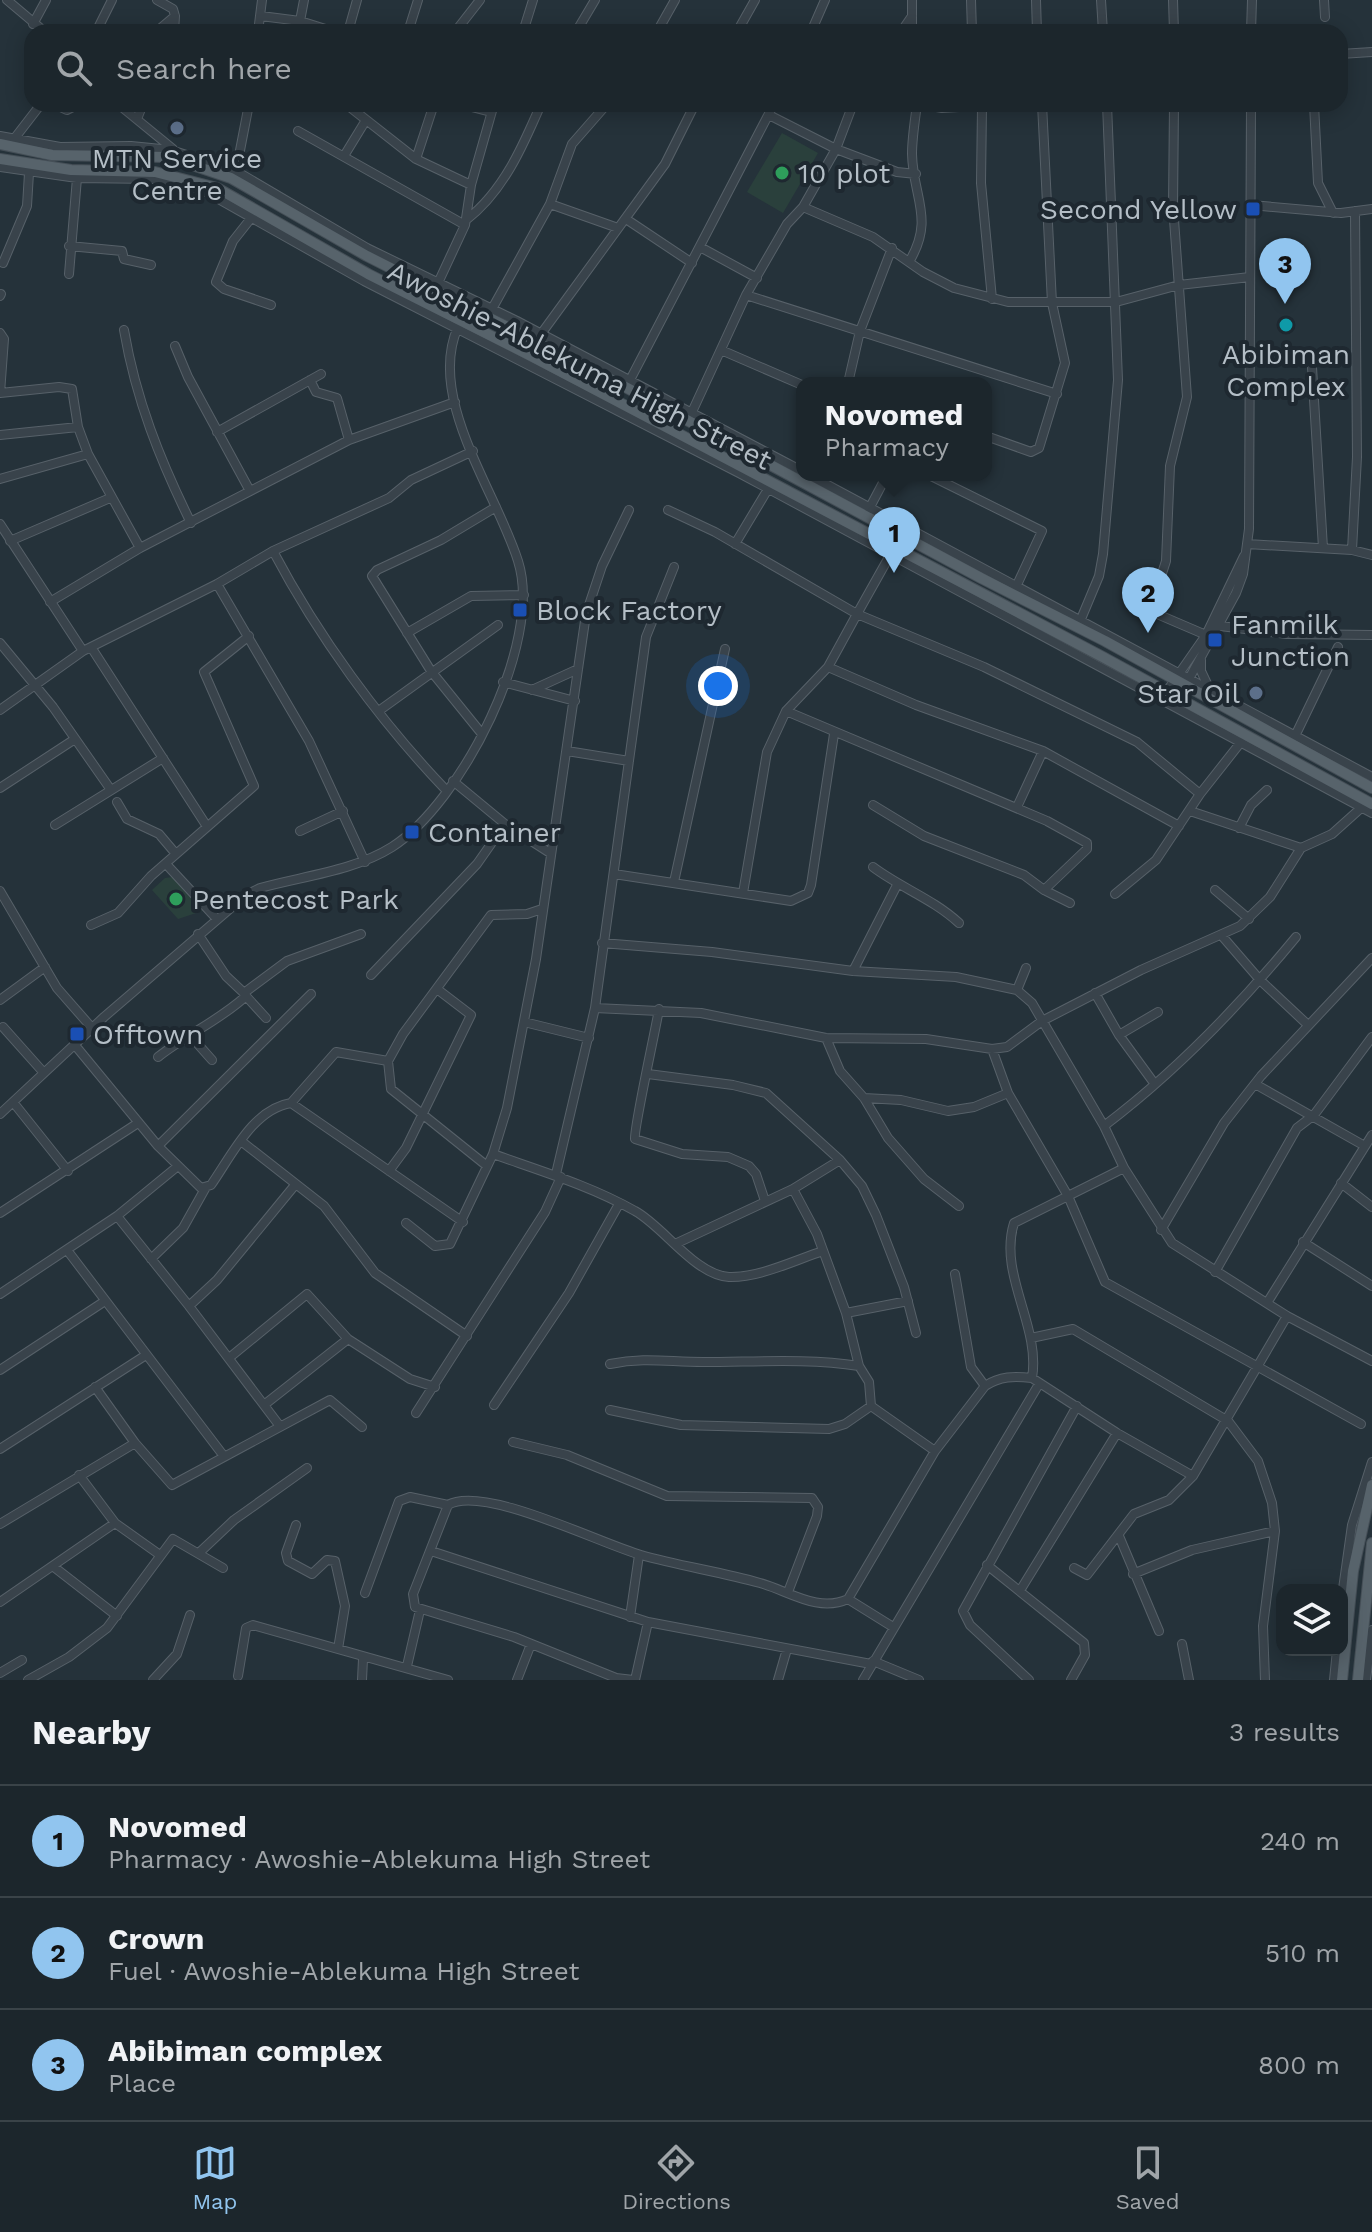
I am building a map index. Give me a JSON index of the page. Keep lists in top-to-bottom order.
{
  "streets": {
    "main road": ["Awoshie-Ablekuma High Street"]
  },
  "places": {
    "other": [
      "MTN Service Centre",
      "10 plot",
      "Abibiman Complex",
      "Star Oil",
      "Pentecost Park"
    ],
    "transit": [
      "Second Yellow",
      "Block Factory",
      "Fanmilk Junction",
      "Container",
      "Offtown"
    ]
  },
  "page": {
    "search": "Search here",
    "pins": ["3", "1", "2"],
    "popup": ["Novomed", "Pharmacy"],
    "heading": ["Nearby", "3 results"],
    "list": [
      {
        "mark": "1",
        "name": "Novomed",
        "note": "Pharmacy · Awoshie-Ablekuma High Street",
        "value": "240 m"
      },
      {
        "mark": "2",
        "name": "Crown",
        "note": "Fuel · Awoshie-Ablekuma High Street",
        "value": "510 m"
      },
      {
        "mark": "3",
        "name": "Abibiman complex",
        "note": "Place",
        "value": "800 m"
      }
    ],
    "nav": ["Map", "Directions", "Saved"]
  }
}
